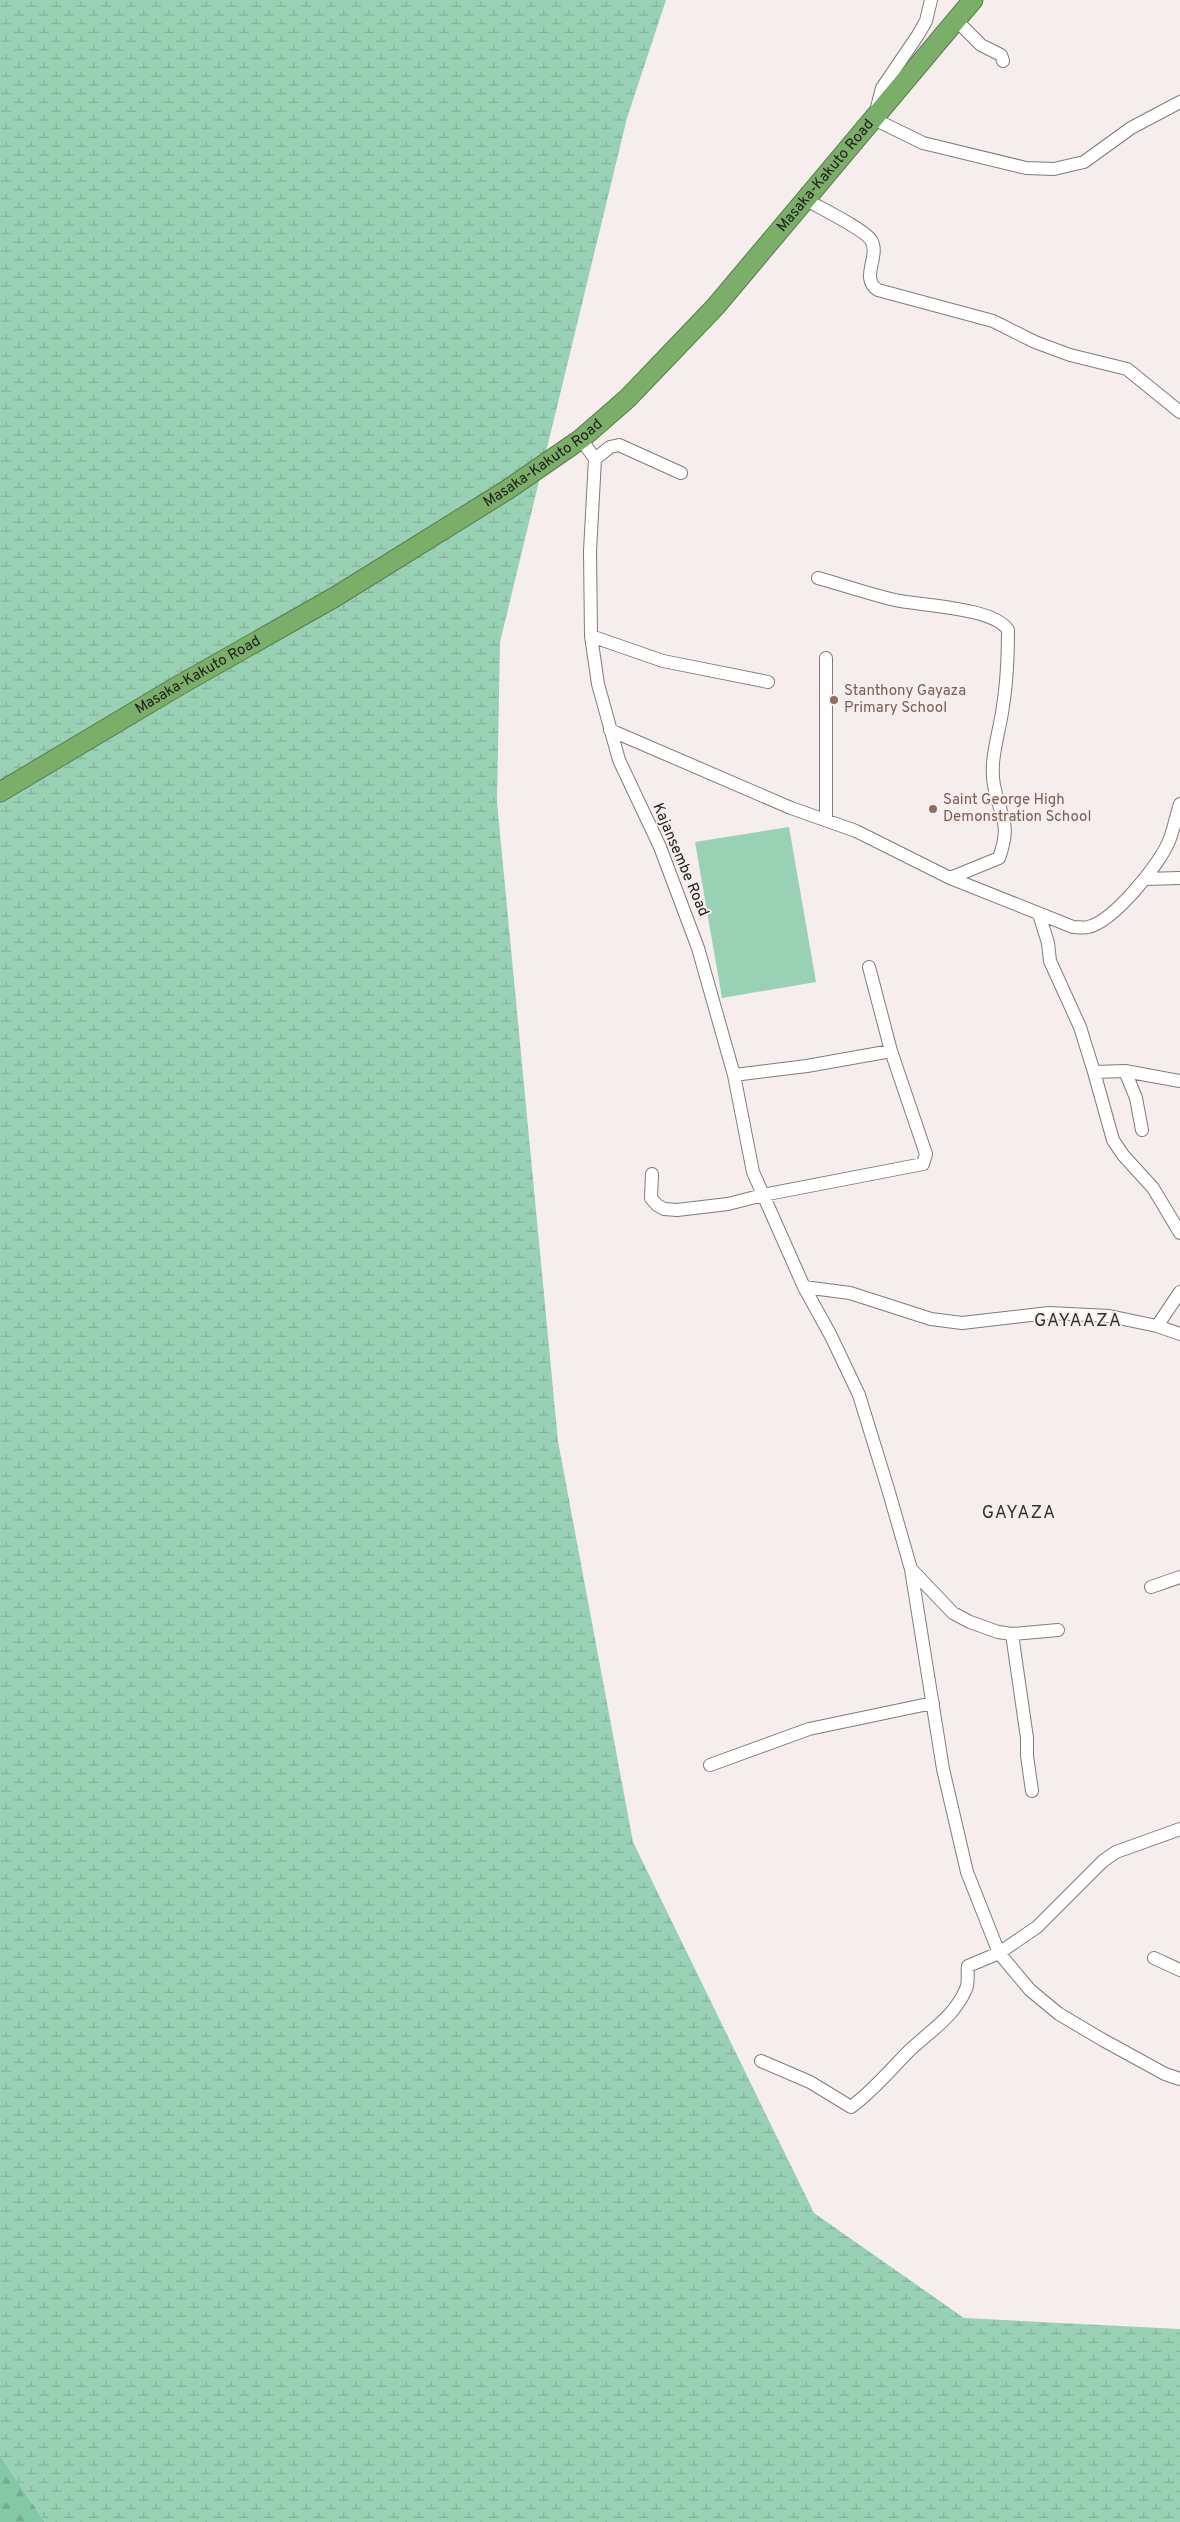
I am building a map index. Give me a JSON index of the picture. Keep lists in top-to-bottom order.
{
  "streets": {
    "highway": ["Masaka-Kakuto Road"],
    "street": ["Kajansembe Road"]
  },
  "districts": ["GAYAAZA", "GAYAZA"],
  "places": ["Stanthony Gayaza Primary School", "Saint George High Demonstration School"]
}
